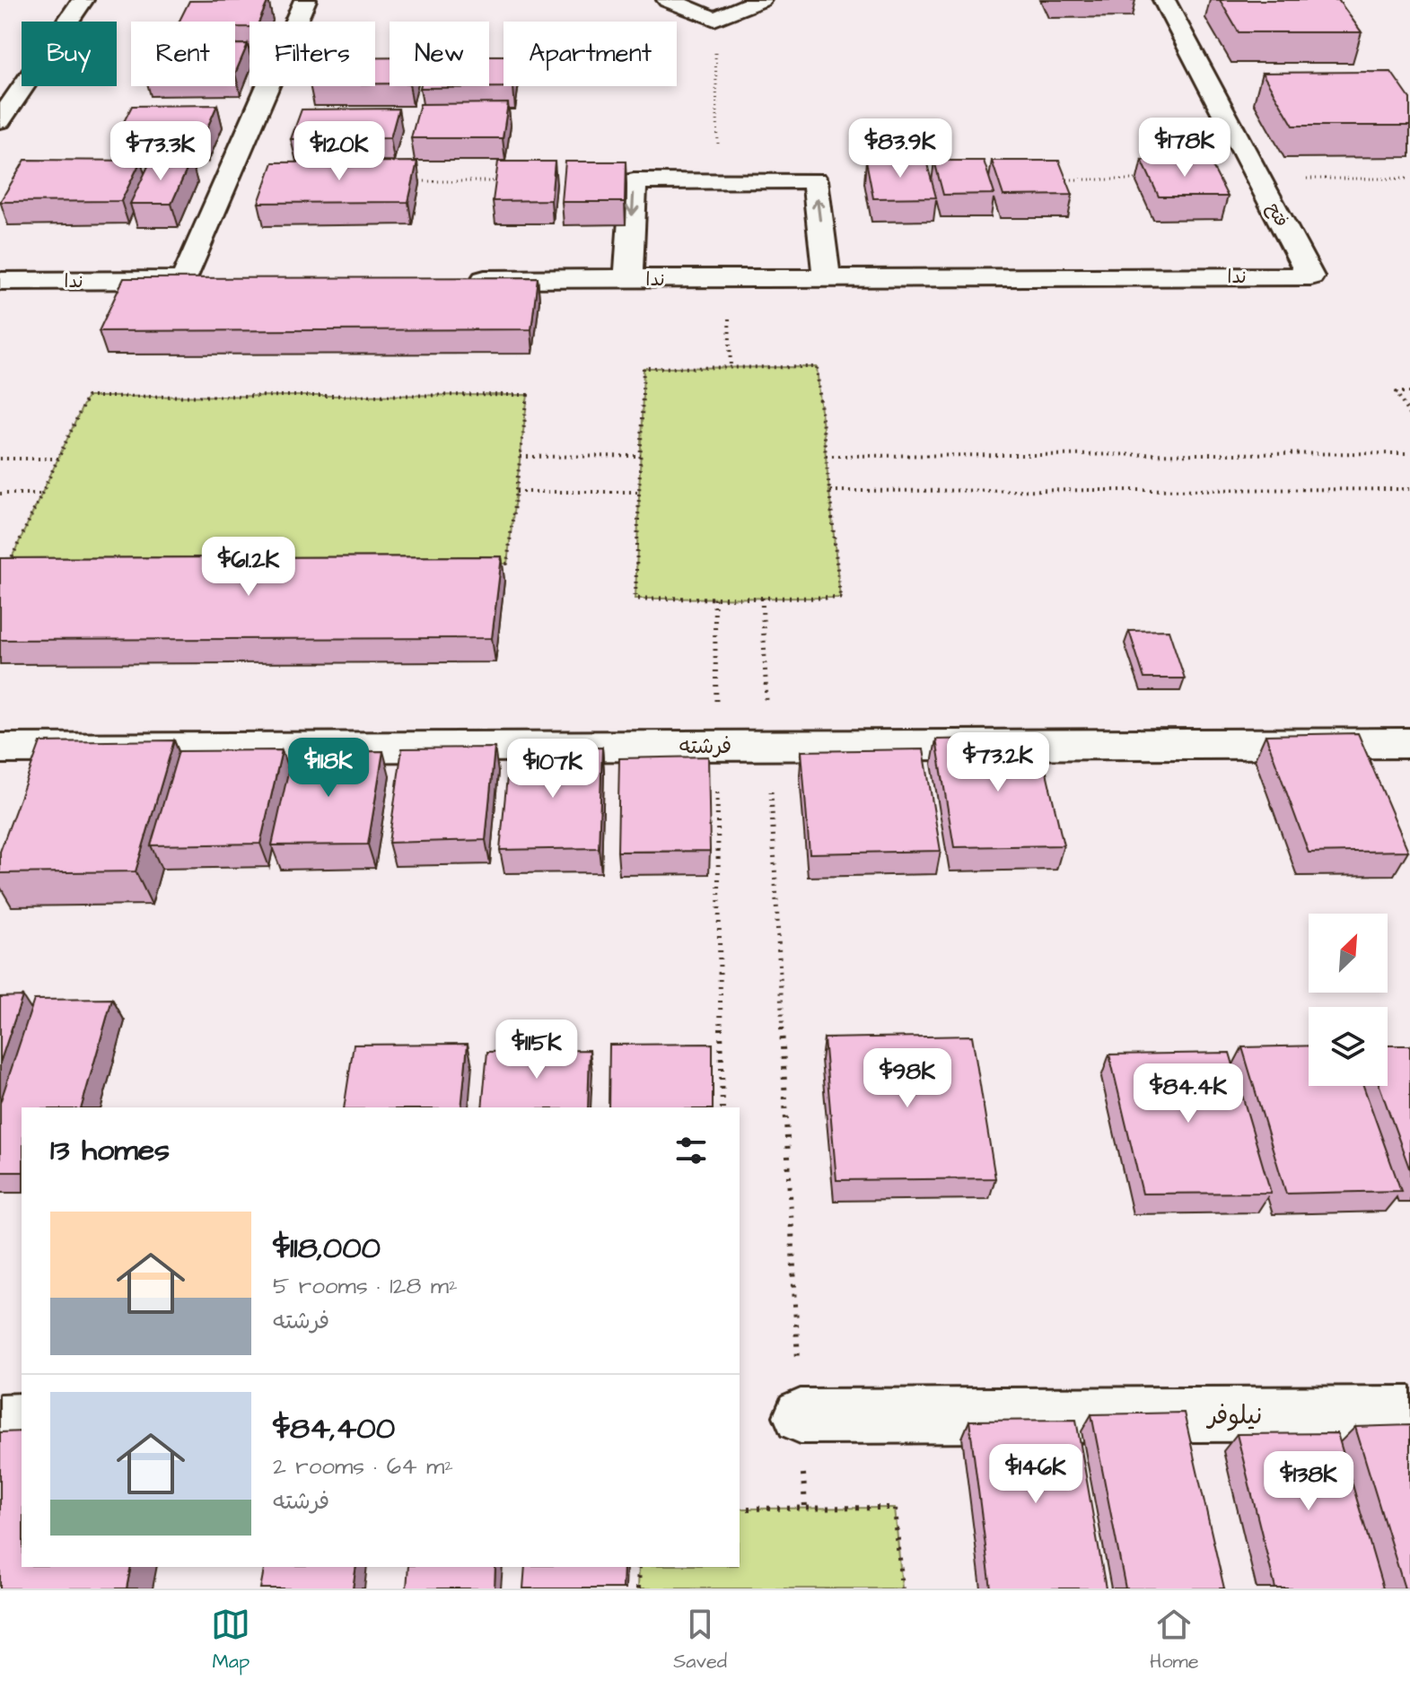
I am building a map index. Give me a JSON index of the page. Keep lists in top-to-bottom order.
{
  "streets": {
    "street": [
      "فتح",
      "ندا",
      "فرشته",
      "نیلوفر"
    ]
  },
  "crossings": [
    ["فتح", "ندا"]
  ],
  "north": "top right",
  "page": {
    "chip": [
      "Buy",
      "Rent",
      "Filters",
      "New",
      "Apartment"
    ],
    "price": [
      "$178K",
      "$83.9K",
      "$73.3K",
      "$120K",
      "$61.2K",
      "$73.2K",
      "$118K",
      "$107K",
      "$115K",
      "$98K",
      "$84.4K",
      "$146K",
      "$138K"
    ],
    "heading": "13 homes",
    "list": [
      {
        "name": "$118,000",
        "note": "5 rooms · 128 m² · فرشته"
      },
      {
        "name": "$84,400",
        "note": "2 rooms · 64 m² · فرشته"
      }
    ],
    "tabs": ["Map", "Saved", "Home"]
  }
}
